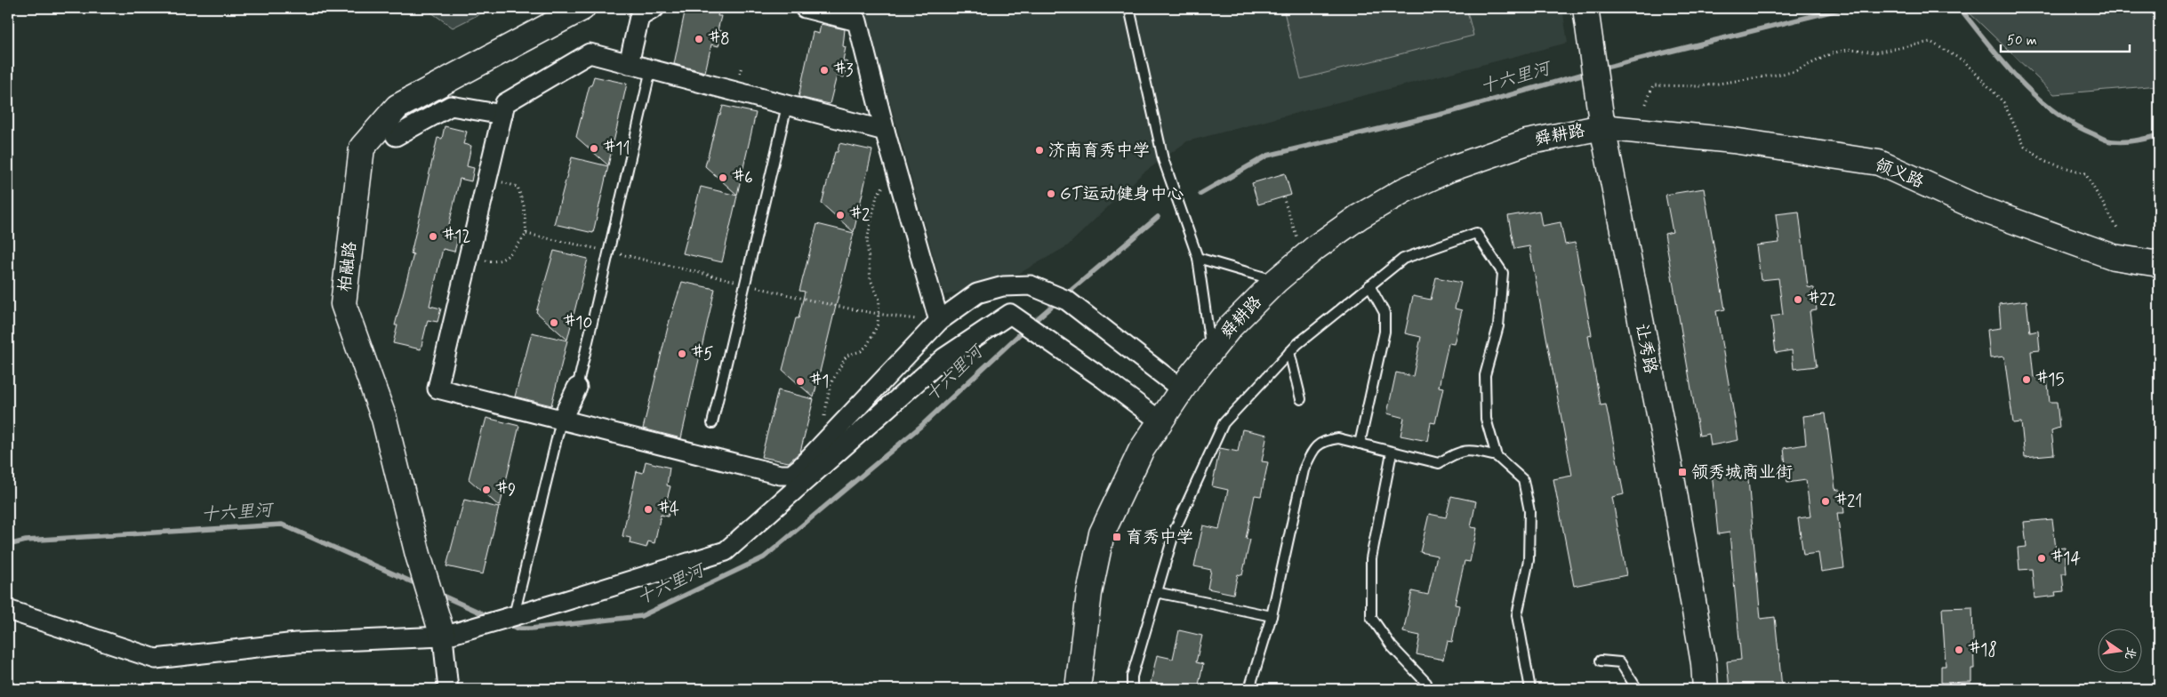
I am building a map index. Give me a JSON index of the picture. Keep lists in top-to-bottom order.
{
  "streets": {
    "street": [
      "舜耕路",
      "领义路",
      "柏融路",
      "让秀路"
    ]
  },
  "crossings": [
    ["舜耕路", "领义路"],
    ["舜耕路", "让秀路"],
    ["领义路", "让秀路"]
  ],
  "water": ["十六里河"],
  "places": {
    "other": [
      "#8",
      "#3",
      "#11",
      "济南育秀中学",
      "#6",
      "GT运动健身中心",
      "#2",
      "#12",
      "#22",
      "#10",
      "#5",
      "#15",
      "#1",
      "#9",
      "#21",
      "#4",
      "#14",
      "#18"
    ],
    "transit": ["领秀城商业街", "育秀中学"]
  },
  "scale_bar": "50 m",
  "north": "right"
}
